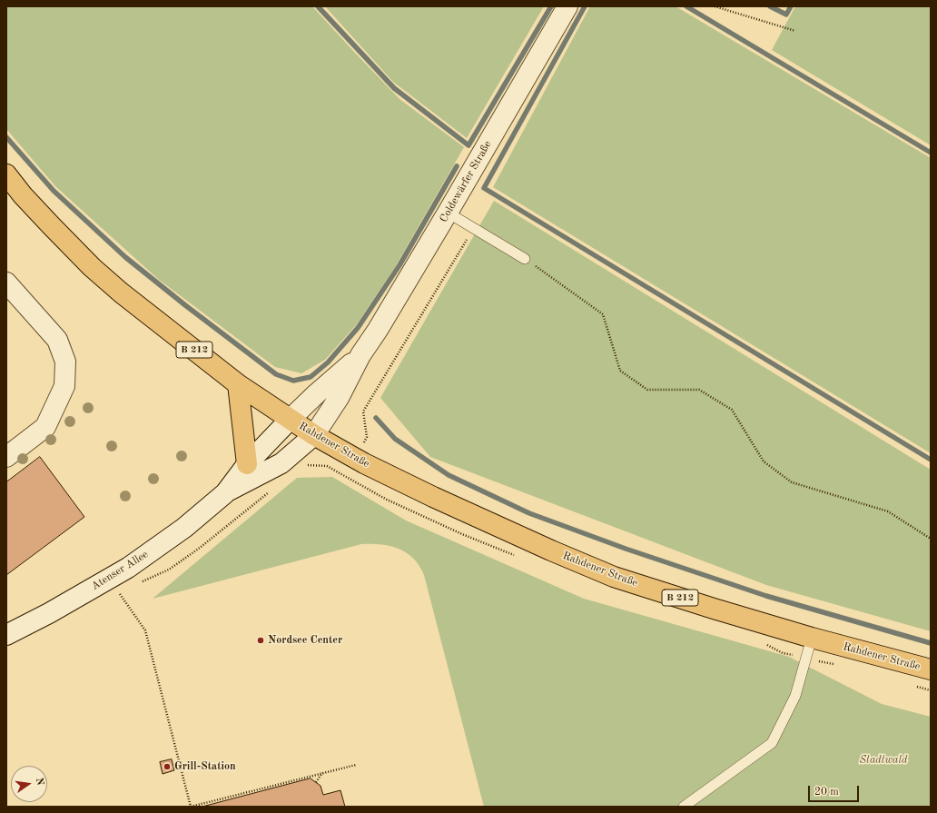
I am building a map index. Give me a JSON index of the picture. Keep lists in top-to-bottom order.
{
  "streets": {
    "main road": ["B 212", "Rahdener Straße"],
    "street": ["Coldewärfer Straße", "Atenser Allee"]
  },
  "crossings": [
    ["Coldewärfer Straße", "B 212"],
    ["Coldewärfer Straße", "Rahdener Straße"],
    ["Coldewärfer Straße", "Atenser Allee"],
    ["B 212", "Rahdener Straße"],
    ["B 212", "Atenser Allee"],
    ["Rahdener Straße", "Atenser Allee"]
  ],
  "parks": ["Stadtwald"],
  "places": ["Nordsee Center", "Grill-Station"],
  "scale_bar": "20 m",
  "north": "right"
}
